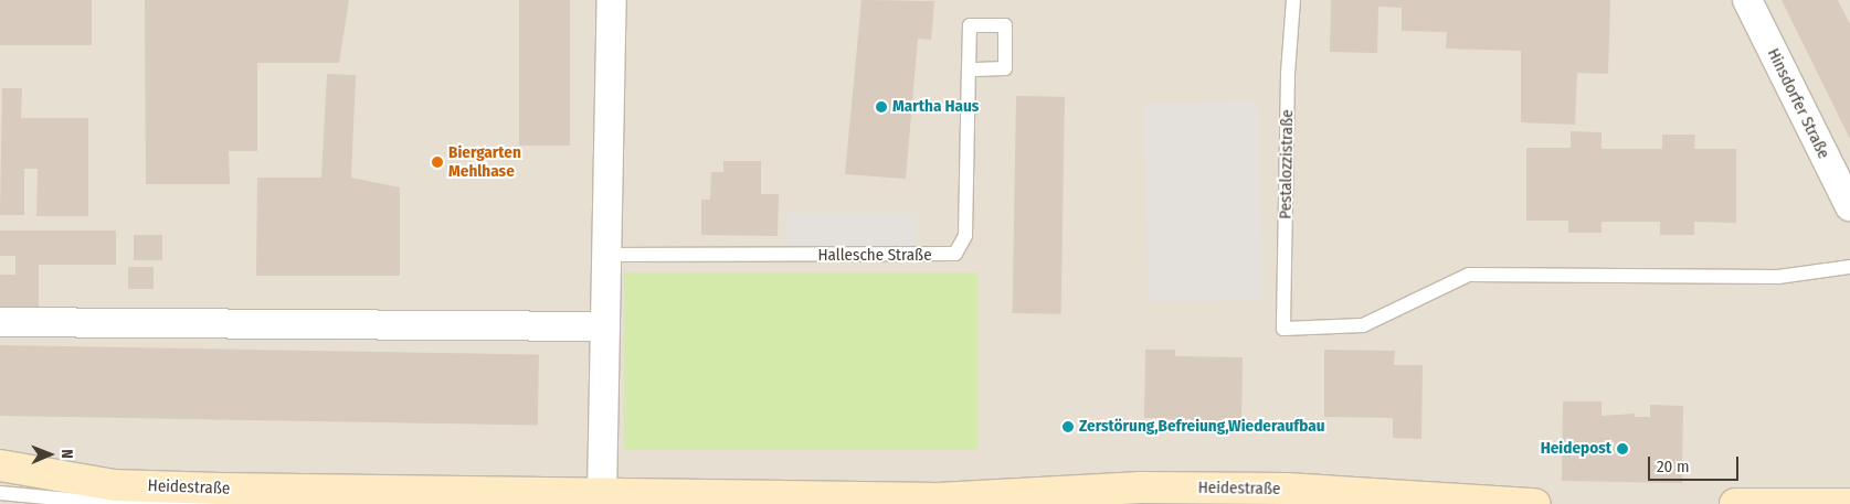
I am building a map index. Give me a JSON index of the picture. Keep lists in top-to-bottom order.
{
  "streets": {
    "main road": ["Heidestraße"],
    "street": ["Hinsdorfer Straße"],
    "lane": ["Pestalozzistraße", "Hallesche Straße"]
  },
  "places": [
    "Martha Haus",
    "Biergarten Mehlhase",
    "Zerstörung,Befreiung,Wiederaufbau",
    "Heidepost"
  ],
  "scale_bar": "20 m",
  "north": "right"
}
